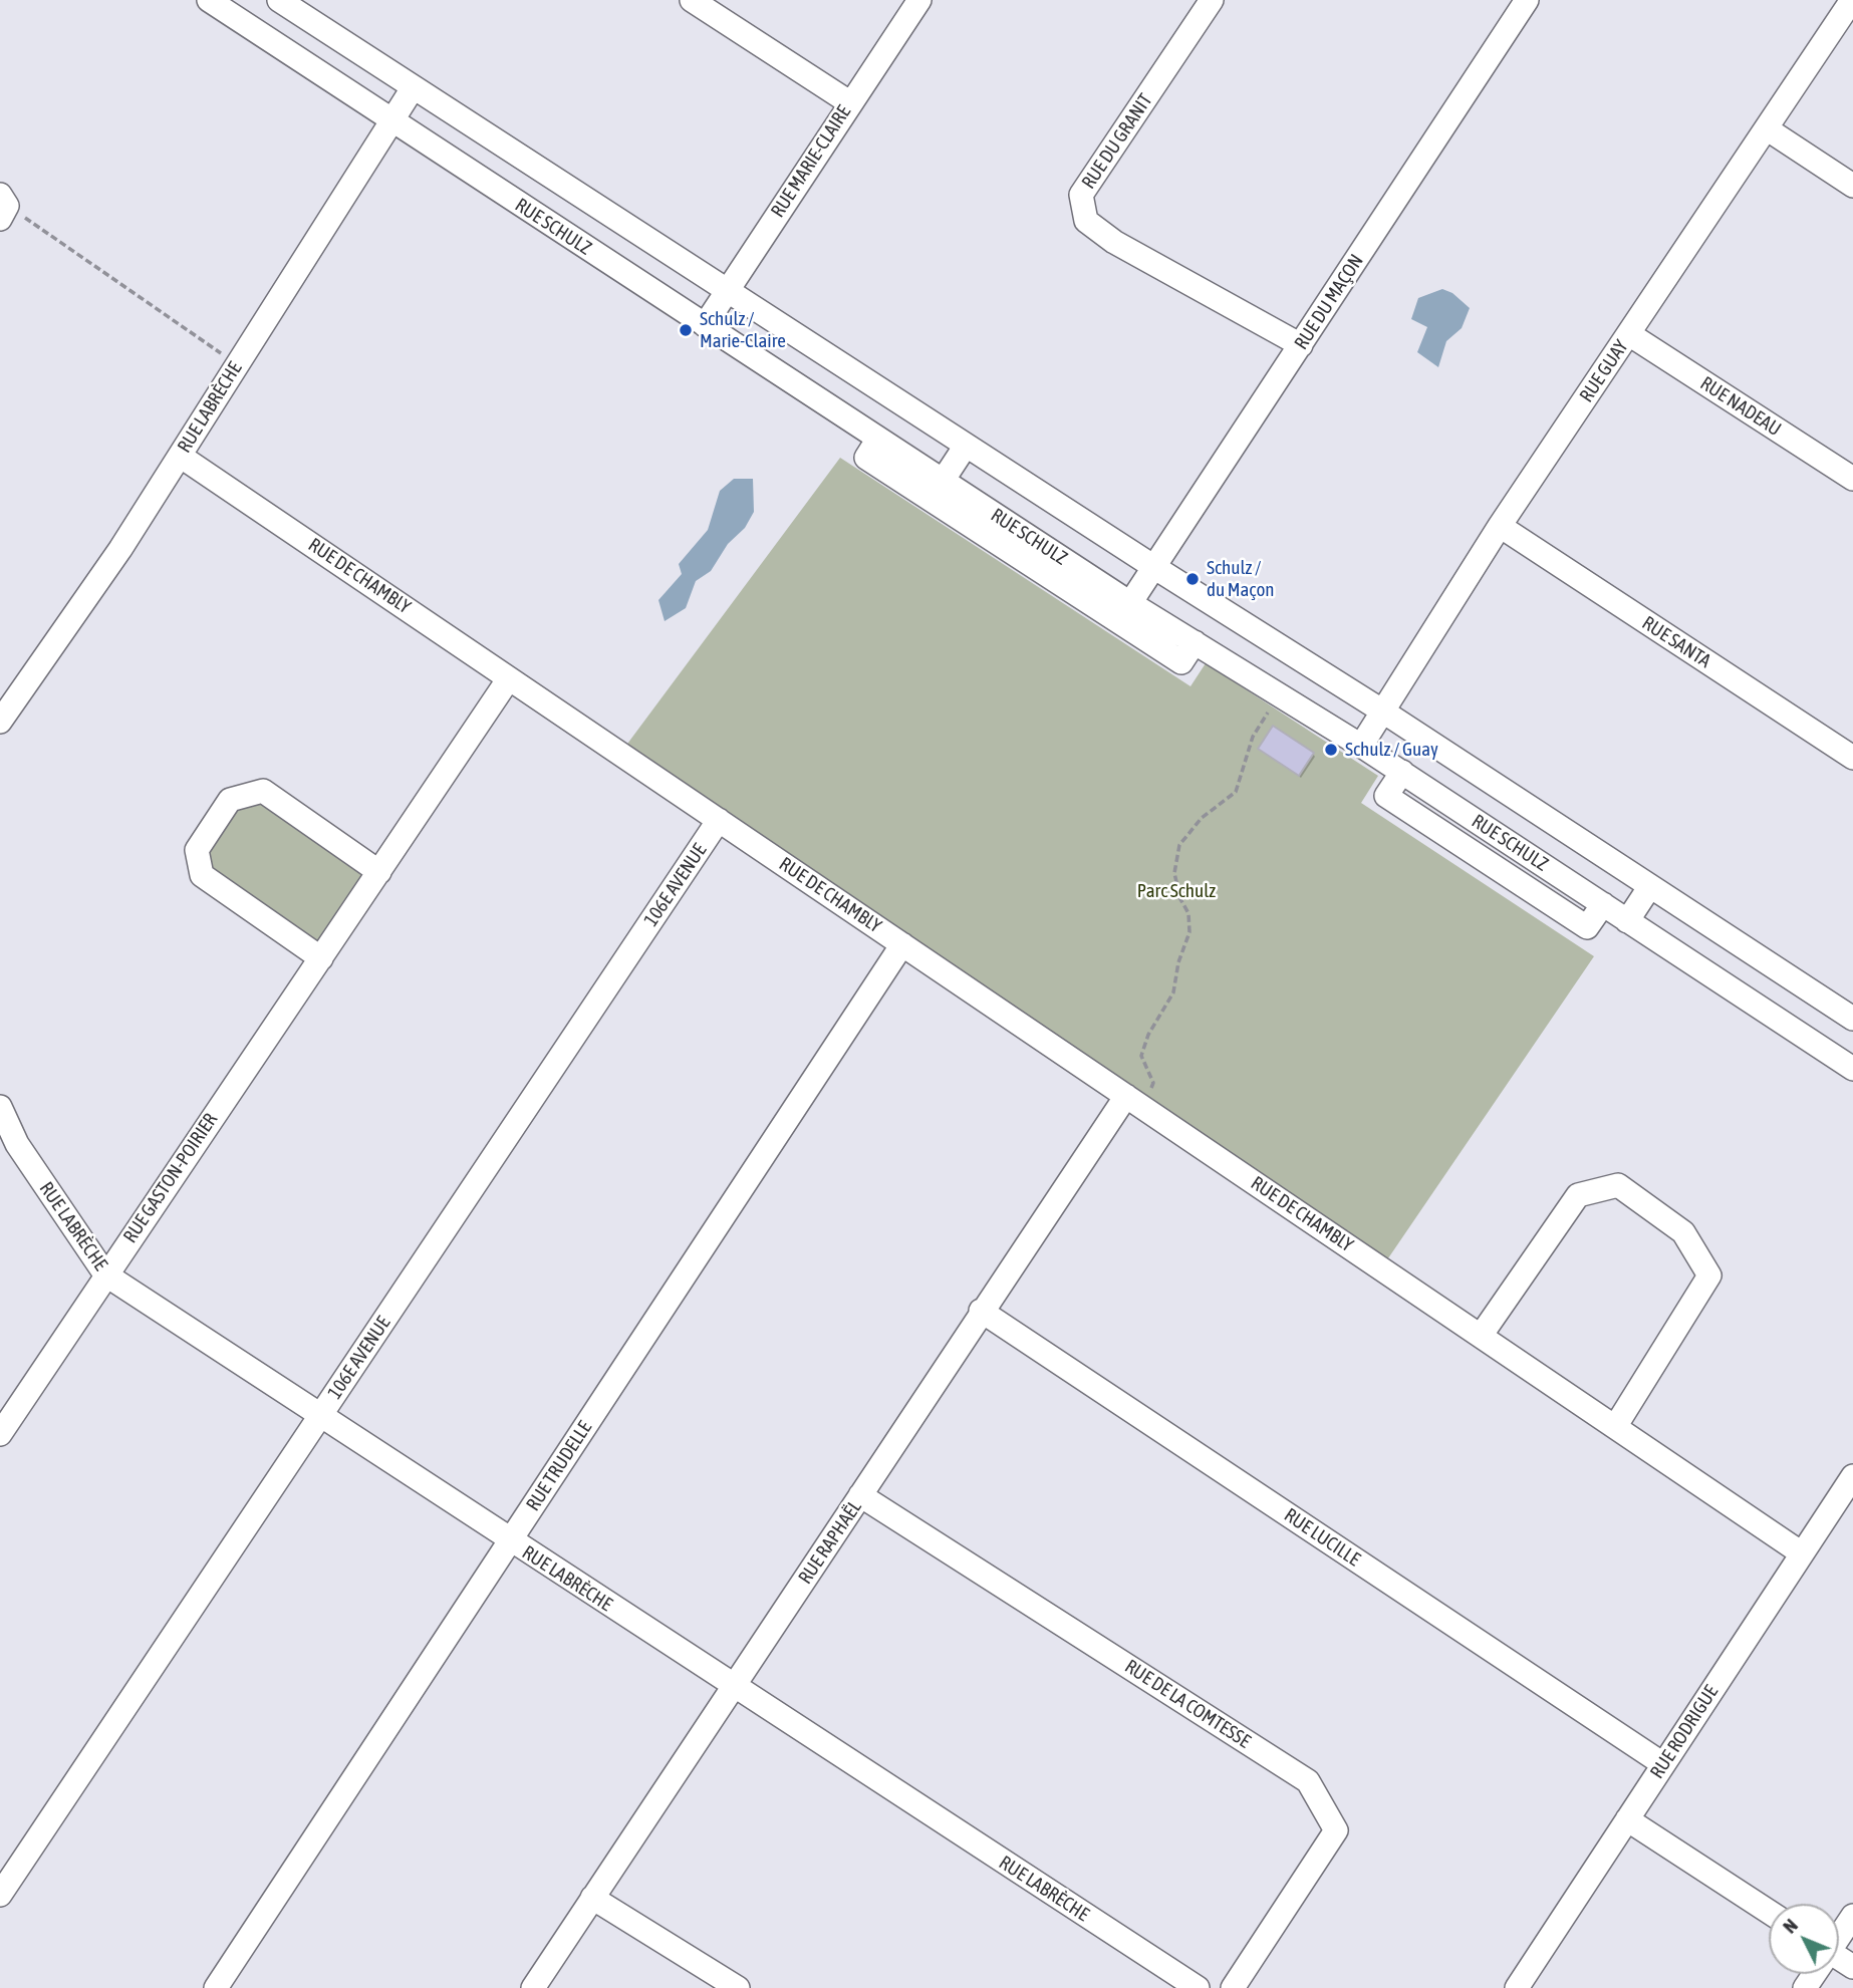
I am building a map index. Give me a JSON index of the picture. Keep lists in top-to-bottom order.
{
  "streets": {
    "street": [
      "RUE DU GRANIT",
      "RUE MARIE-CLAIRE",
      "RUE SCHULZ",
      "RUE DU MAÇON",
      "RUE GUAY",
      "RUE NADEAU",
      "RUE LABRÈCHE",
      "RUE DE CHAMBLY",
      "RUE SANTA",
      "106E AVENUE",
      "RUE GASTON-POIRIER",
      "RUE TRUDELLE",
      "RUE LUCILLE",
      "RUE RAPHAËL",
      "RUE DE LA COMTESSE",
      "RUE RODRIGUE"
    ]
  },
  "crossings": [
    ["RUE DU GRANIT", "RUE DU MAÇON"],
    ["RUE MARIE-CLAIRE", "RUE SCHULZ"],
    ["RUE SCHULZ", "RUE DU MAÇON"],
    ["RUE SCHULZ", "RUE GUAY"],
    ["RUE SCHULZ", "RUE LABRÈCHE"],
    ["RUE GUAY", "RUE NADEAU"],
    ["RUE GUAY", "RUE SANTA"],
    ["RUE LABRÈCHE", "RUE DE CHAMBLY"],
    ["RUE LABRÈCHE", "106E AVENUE"],
    ["RUE LABRÈCHE", "RUE GASTON-POIRIER"],
    ["RUE LABRÈCHE", "RUE TRUDELLE"],
    ["RUE LABRÈCHE", "RUE RAPHAËL"],
    ["RUE DE CHAMBLY", "106E AVENUE"],
    ["RUE DE CHAMBLY", "RUE GASTON-POIRIER"],
    ["RUE DE CHAMBLY", "RUE TRUDELLE"],
    ["RUE DE CHAMBLY", "RUE RAPHAËL"],
    ["RUE DE CHAMBLY", "RUE RODRIGUE"],
    ["RUE LUCILLE", "RUE RAPHAËL"],
    ["RUE LUCILLE", "RUE RODRIGUE"],
    ["RUE RAPHAËL", "RUE DE LA COMTESSE"]
  ],
  "parks": ["Parc Schulz"],
  "places": ["Schulz / Marie-Claire", "Schulz / du Maçon", "Schulz / Guay"],
  "north": "top left"
}
